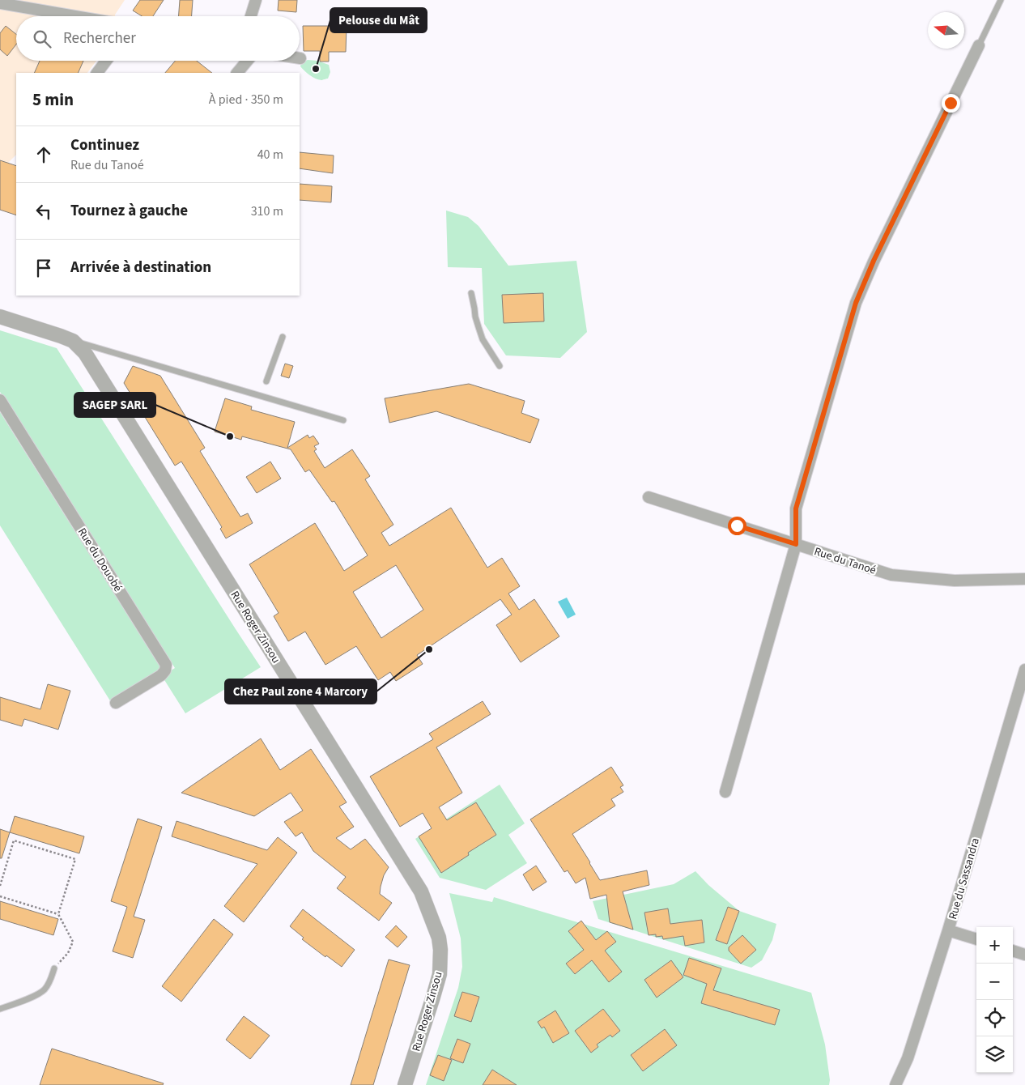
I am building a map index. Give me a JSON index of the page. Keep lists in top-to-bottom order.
{
  "streets": {
    "street": [
      "Rue du Douobé",
      "Rue du Tanoé",
      "Rue Roger Zinsou",
      "Rue du Sassandra"
    ]
  },
  "places": ["Pelouse du Mât", "SAGEP SARL", "Chez Paul zone 4 Marcory"],
  "north": "left",
  "page": {
    "search": "Rechercher",
    "heading": ["5 min", "À pied · 350 m"],
    "list": [
      ["Continuez", "Rue du Tanoé", "40 m"],
      ["Tournez à gauche", "310 m"],
      "Arrivée à destination"
    ],
    "map_buttons": ["+", "−"]
  }
}
